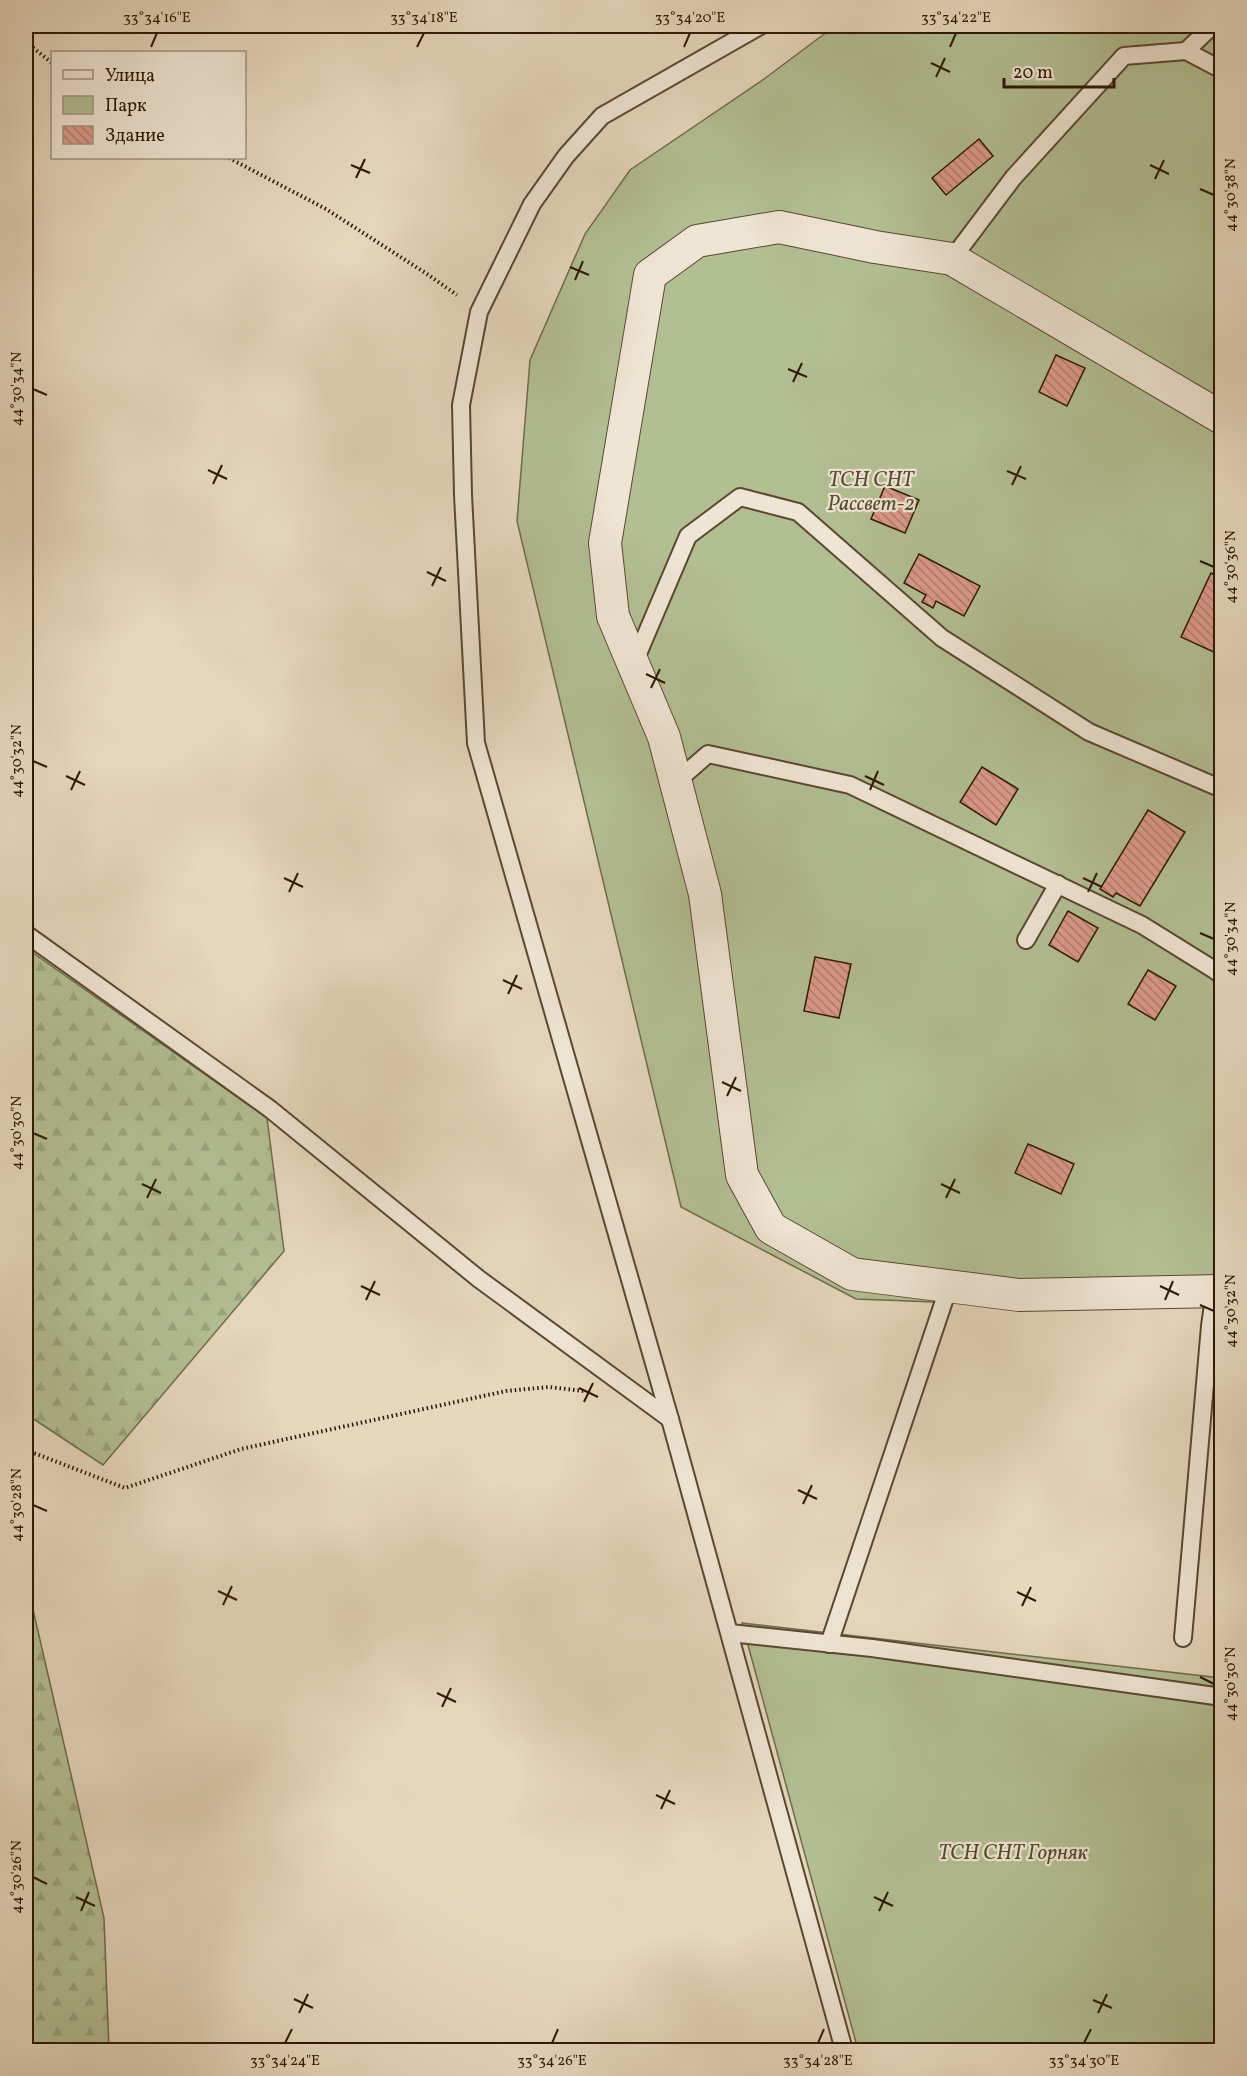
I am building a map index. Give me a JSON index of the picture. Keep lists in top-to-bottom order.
{
  "parks": ["ТСН СНТ Рассвет-2", "ТСН СНТ Горняк"],
  "legend": ["Улица", "Парк", "Здание"],
  "scale_bar": "20 m",
  "coordinates": [
    "33°34'16\"E",
    "33°34'18\"E",
    "33°34'20\"E",
    "33°34'22\"E",
    "44°30'38\"N",
    "44°30'34\"N",
    "44°30'36\"N",
    "44°30'32\"N",
    "44°30'30\"N",
    "44°30'28\"N",
    "44°30'26\"N",
    "33°34'24\"E",
    "33°34'26\"E",
    "33°34'28\"E",
    "33°34'30\"E"
  ]
}
